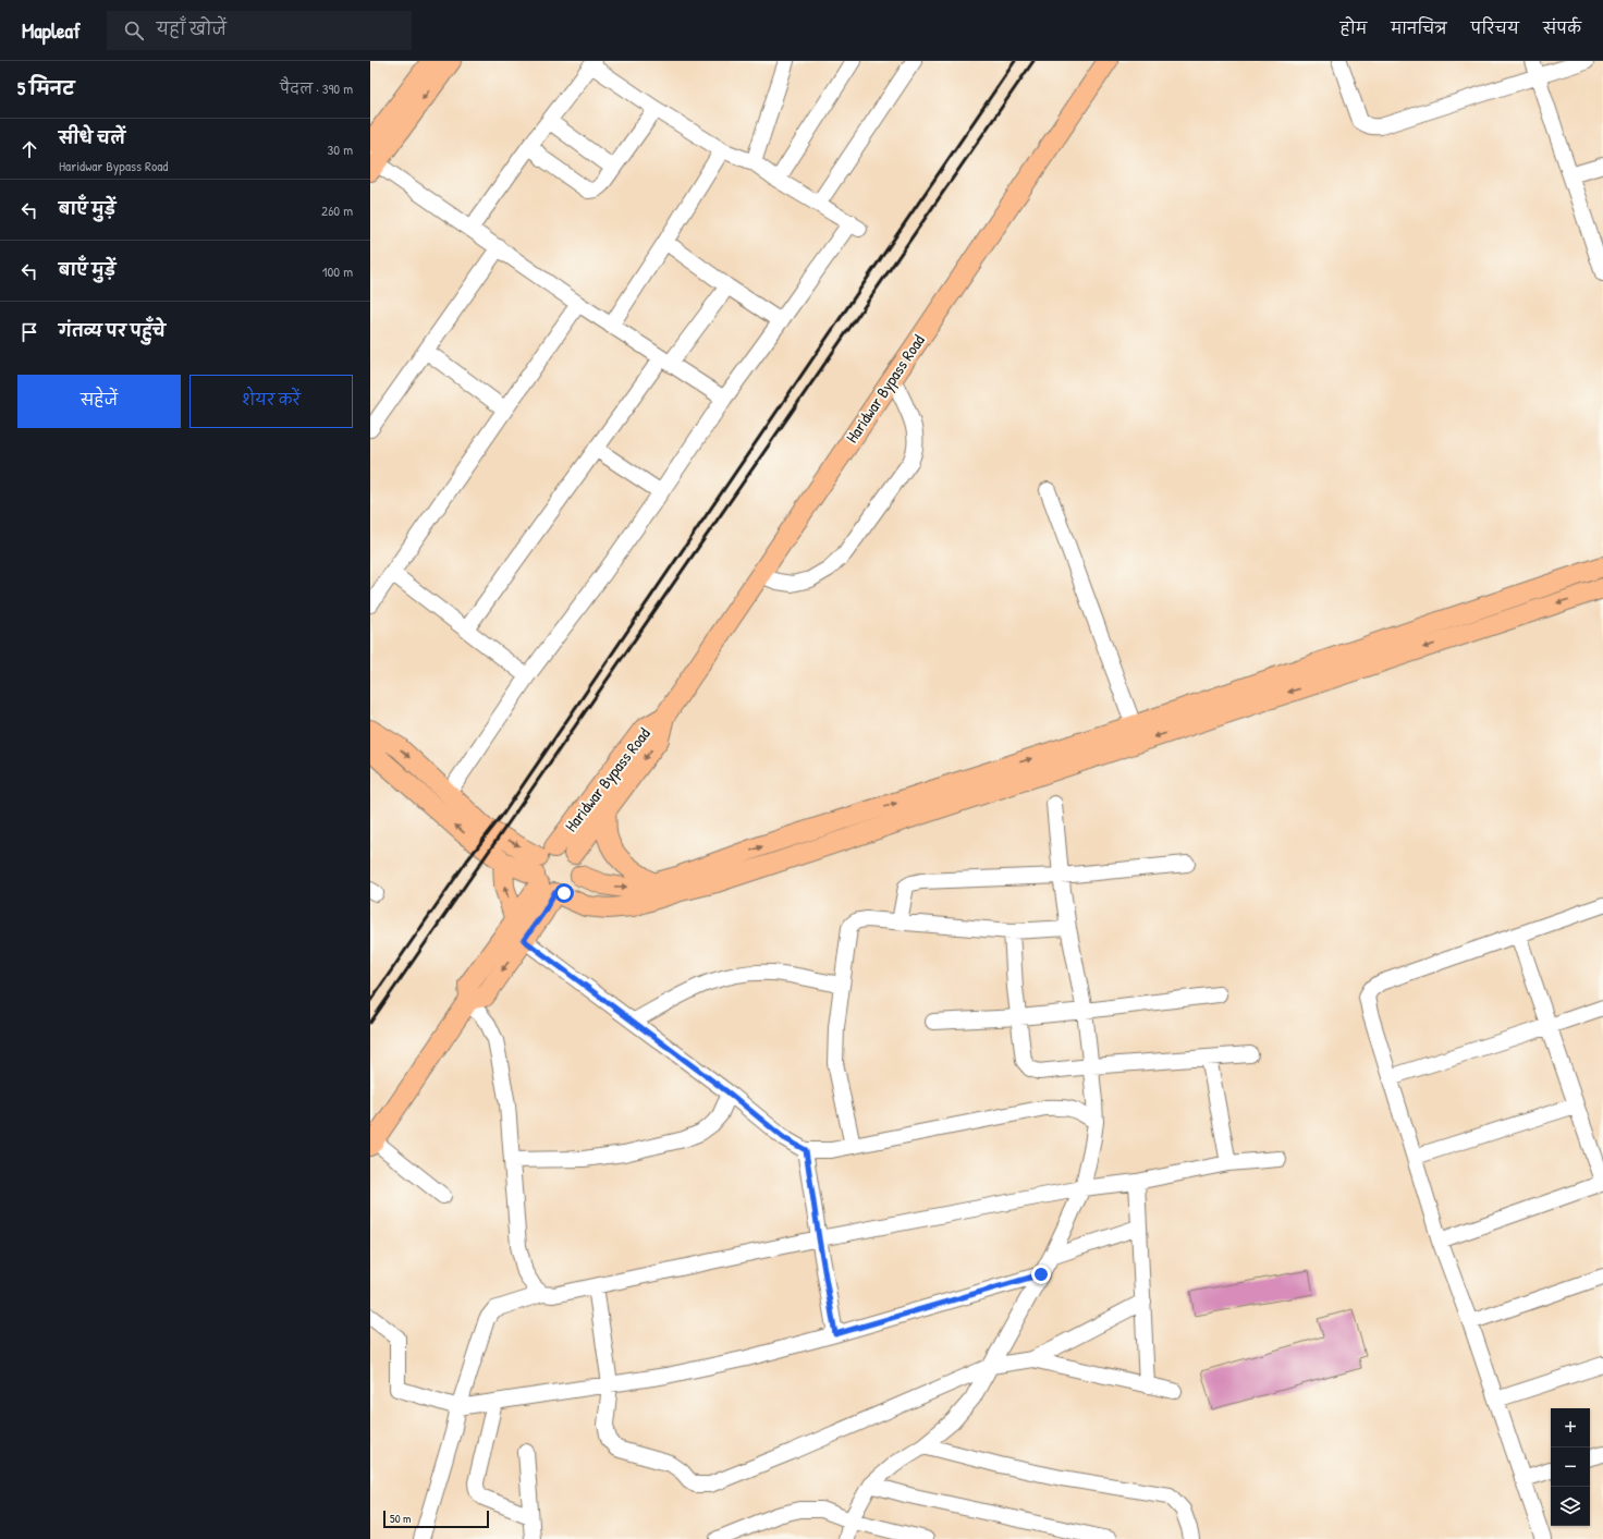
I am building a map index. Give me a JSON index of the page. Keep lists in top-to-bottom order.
{
  "streets": {
    "main road": ["Haridwar Bypass Road"]
  },
  "scale_bar": "50 m",
  "page": {
    "header": "Mapleaf",
    "search": "यहाँ खोजें",
    "nav": [
      "होम",
      "मानचित्र",
      "परिचय",
      "संपर्क"
    ],
    "heading": ["5 मिनट", "पैदल · 390 m"],
    "list": [
      ["सीधे चलें", "Haridwar Bypass Road", "30 m"],
      ["बाएँ मुड़ें", "260 m"],
      ["बाएँ मुड़ें", "100 m"],
      "गंतव्य पर पहुँचे"
    ],
    "buttons": ["सहेजें", "शेयर करें"],
    "map_buttons": ["+", "−"],
    "scale": "50 m"
  }
}
